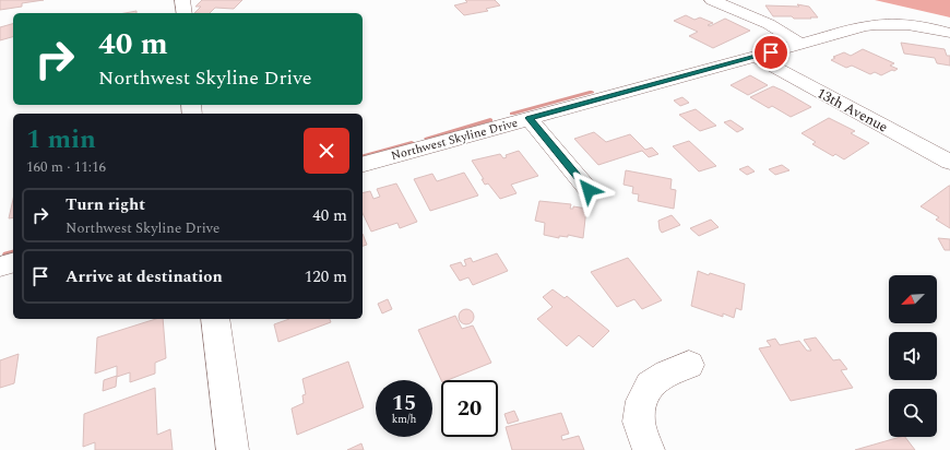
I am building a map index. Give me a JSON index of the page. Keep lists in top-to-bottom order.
{
  "streets": {
    "street": ["13th Avenue", "Northwest Skyline Drive"]
  },
  "crossings": [
    ["13th Avenue", "Northwest Skyline Drive"]
  ],
  "north": "bottom left",
  "page": {
    "turn": ["40 m", "Northwest Skyline Drive"],
    "heading": ["1 min", "160 m · 11:16"],
    "list": [
      {
        "name": "Turn right",
        "note": "Northwest Skyline Drive",
        "value": "40 m"
      },
      {
        "name": "Arrive at destination",
        "value": "120 m"
      }
    ],
    "speed": "15 km/h",
    "limit": "20"
  }
}
